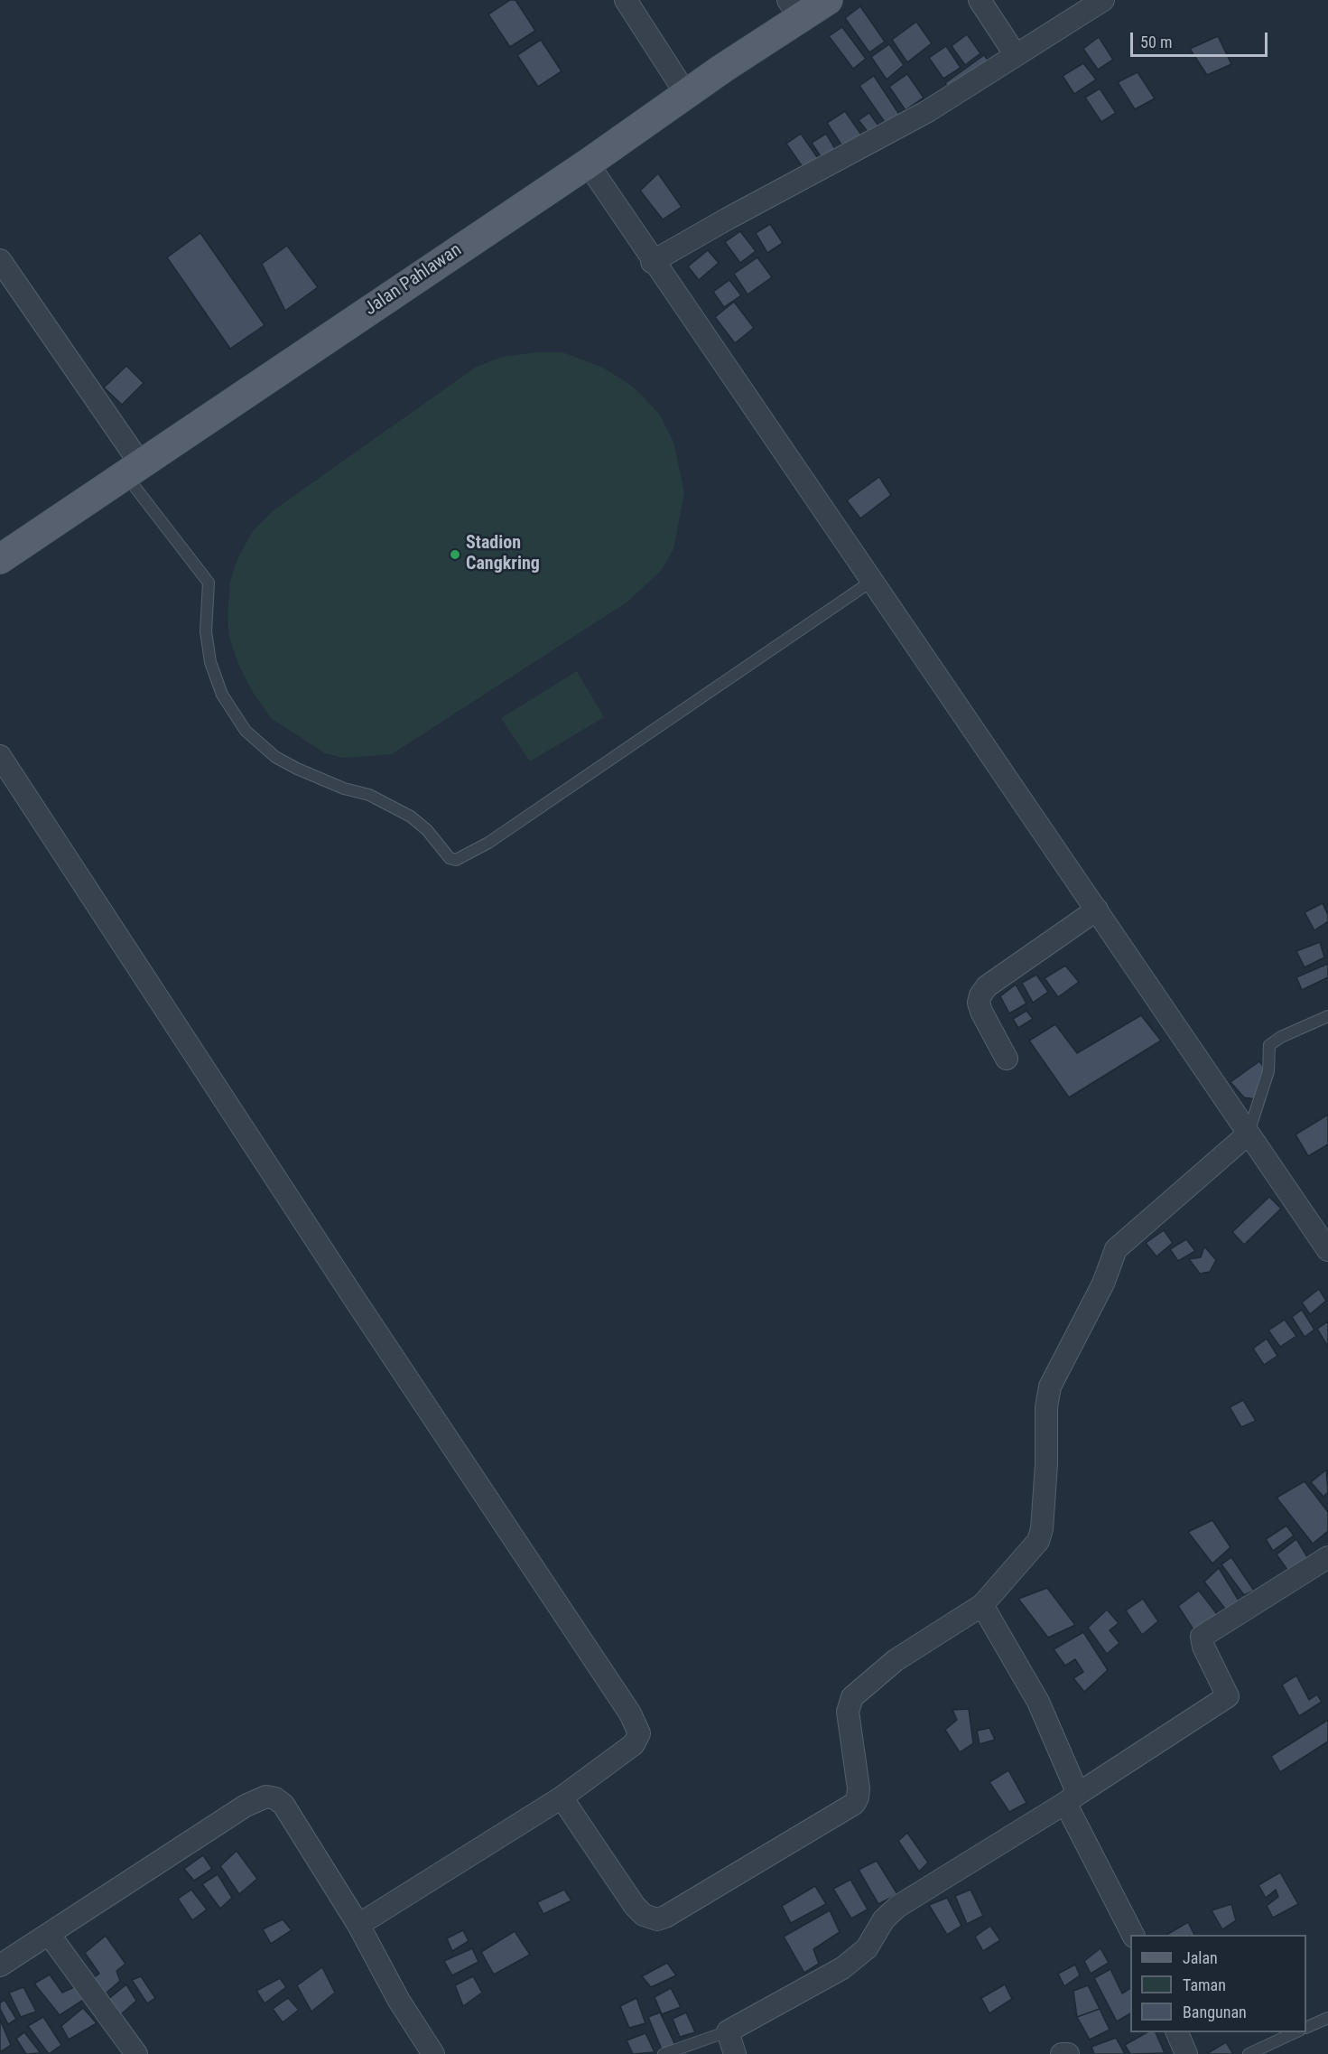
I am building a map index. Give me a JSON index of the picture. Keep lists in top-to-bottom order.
{
  "streets": {
    "main road": ["Jalan Pahlawan"]
  },
  "places": ["Stadion Cangkring"],
  "legend": ["Jalan", "Taman", "Bangunan"],
  "scale_bar": "50 m"
}
